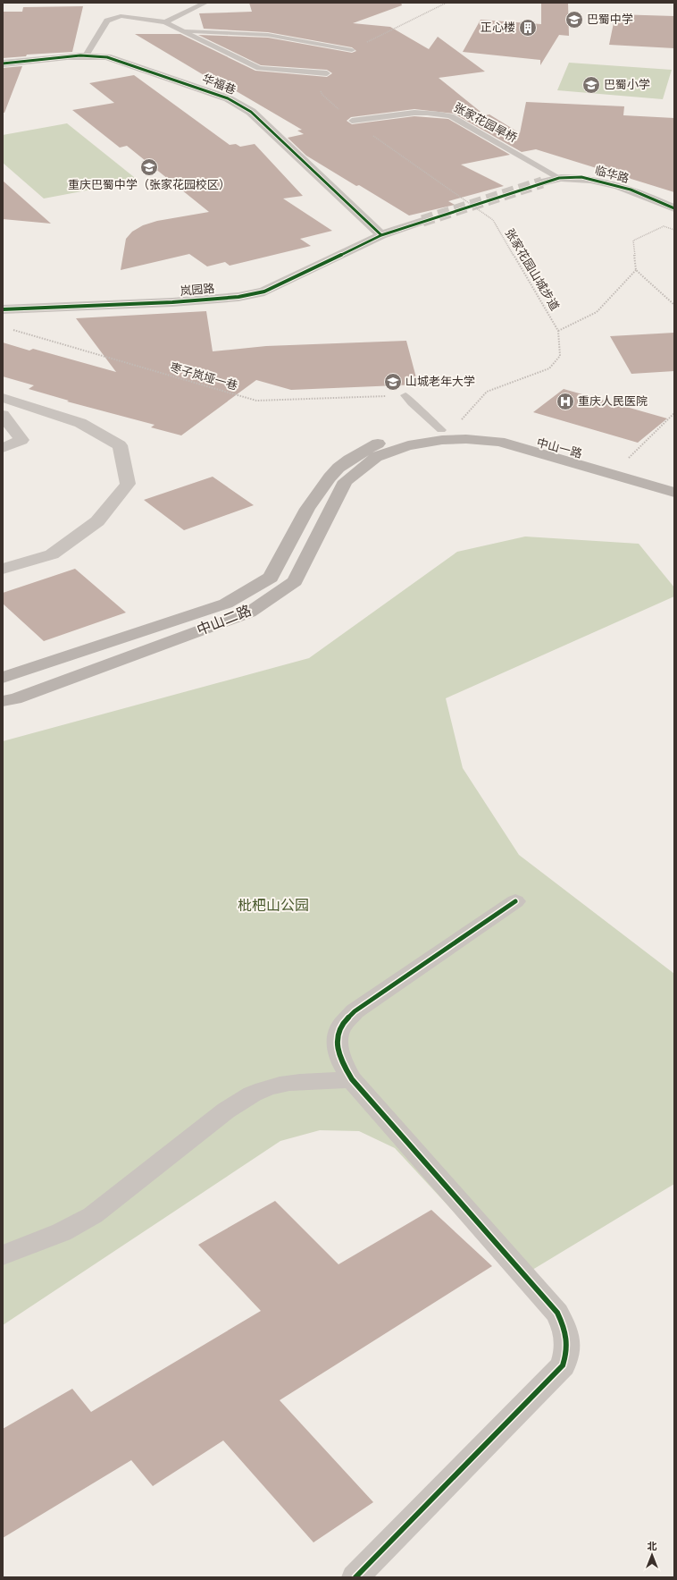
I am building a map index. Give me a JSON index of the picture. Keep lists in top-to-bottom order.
{
  "streets": {
    "main road": ["中山一路", "中山二路"],
    "street": ["华福巷", "临华路", "岚园路"],
    "lane": ["张家花园旱桥"],
    "path": ["张家花园山城步道", "枣子岚垭一巷"]
  },
  "crossings": [
    ["华福巷", "岚园路"],
    ["张家花园旱桥", "临华路"],
    ["张家花园山城步道", "中山一路"],
    ["张家花园山城步道", "中山二路"],
    ["中山一路", "中山二路"]
  ],
  "parks": ["枇杷山公园"],
  "places": {
    "school or university": [
      "巴蜀中学",
      "巴蜀小学",
      "重庆巴蜀中学（张家花园校区）",
      "山城老年大学"
    ],
    "building": ["正心楼"],
    "hospital": ["重庆人民医院"]
  },
  "north": "top"
}
